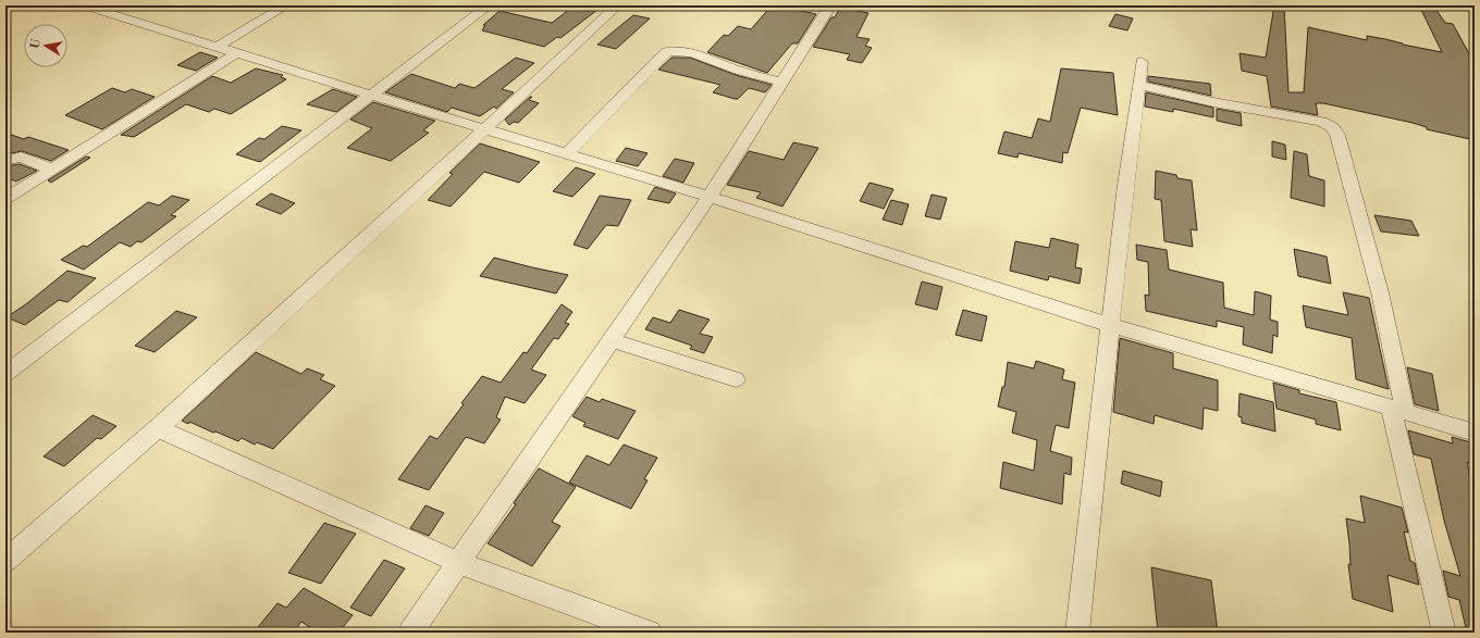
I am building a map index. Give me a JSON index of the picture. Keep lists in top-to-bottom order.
{
  "north": "left"
}
